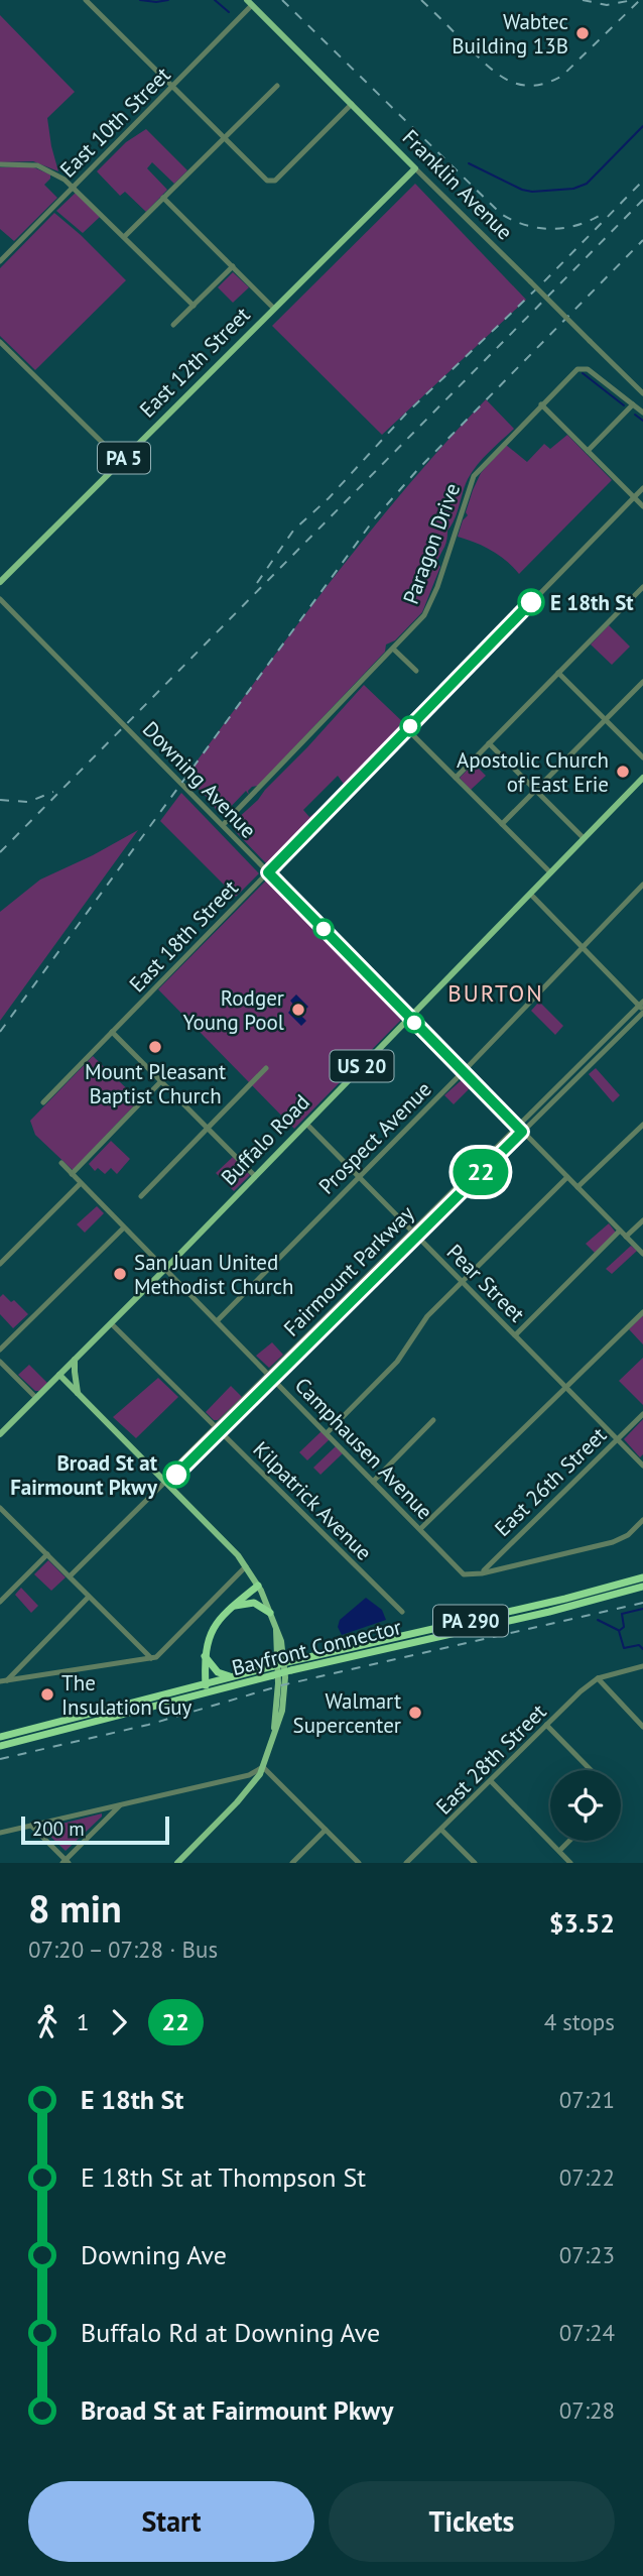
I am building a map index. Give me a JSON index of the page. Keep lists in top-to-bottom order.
{
  "streets": {
    "highway": ["PA 290", "Bayfront Connector"],
    "main road": [
      "Franklin Avenue",
      "East 12th Street",
      "PA 5",
      "US 20",
      "Buffalo Road"
    ],
    "street": [
      "East 10th Street",
      "Paragon Drive",
      "Downing Avenue",
      "East 18th Street",
      "Prospect Avenue",
      "Fairmount Parkway",
      "Pear Street",
      "Camphausen Avenue",
      "East 26th Street",
      "Kilpatrick Avenue",
      "East 28th Street"
    ]
  },
  "crossings": [
    ["East 10th Street", "Franklin Avenue"],
    ["Franklin Avenue", "East 12th Street"],
    ["Paragon Drive", "Downing Avenue"],
    ["Downing Avenue", "East 18th Street"],
    ["Downing Avenue", "Prospect Avenue"],
    ["Downing Avenue", "Buffalo Road"],
    ["Downing Avenue", "Fairmount Parkway"],
    ["Prospect Avenue", "Pear Street"],
    ["Prospect Avenue", "Camphausen Avenue"],
    ["Buffalo Road", "Pear Street"],
    ["Buffalo Road", "Camphausen Avenue"],
    ["Buffalo Road", "Kilpatrick Avenue"],
    ["Fairmount Parkway", "Pear Street"],
    ["Fairmount Parkway", "Camphausen Avenue"],
    ["Fairmount Parkway", "Kilpatrick Avenue"],
    ["Pear Street", "East 26th Street"],
    ["Camphausen Avenue", "East 26th Street"]
  ],
  "districts": ["BURTON"],
  "places": [
    "Wabtec Building 13B",
    "E 18th St",
    "Apostolic Church of East Erie",
    "Rodger Young Pool",
    "Mount Pleasant Baptist Church",
    "San Juan United Methodist Church",
    "Broad St at Fairmount Pkwy",
    "The Insulation Guy",
    "Walmart Supercenter"
  ],
  "lines": ["bus line 22"],
  "scale_bar": "200 m",
  "page": {
    "on_map": "22",
    "scale": "200 m",
    "heading": ["8 min", "07:20 – 07:28 · Bus", "$3.52"],
    "legs": ["1", "22", "4 stops"],
    "list": [
      {
        "name": "E 18th St",
        "value": "07:21"
      },
      {
        "name": "E 18th St at Thompson St",
        "value": "07:22"
      },
      {
        "name": "Downing Ave",
        "value": "07:23"
      },
      {
        "name": "Buffalo Rd at Downing Ave",
        "value": "07:24"
      },
      {
        "name": "Broad St at Fairmount Pkwy",
        "value": "07:28"
      }
    ],
    "buttons": ["Start", "Tickets"]
  }
}
